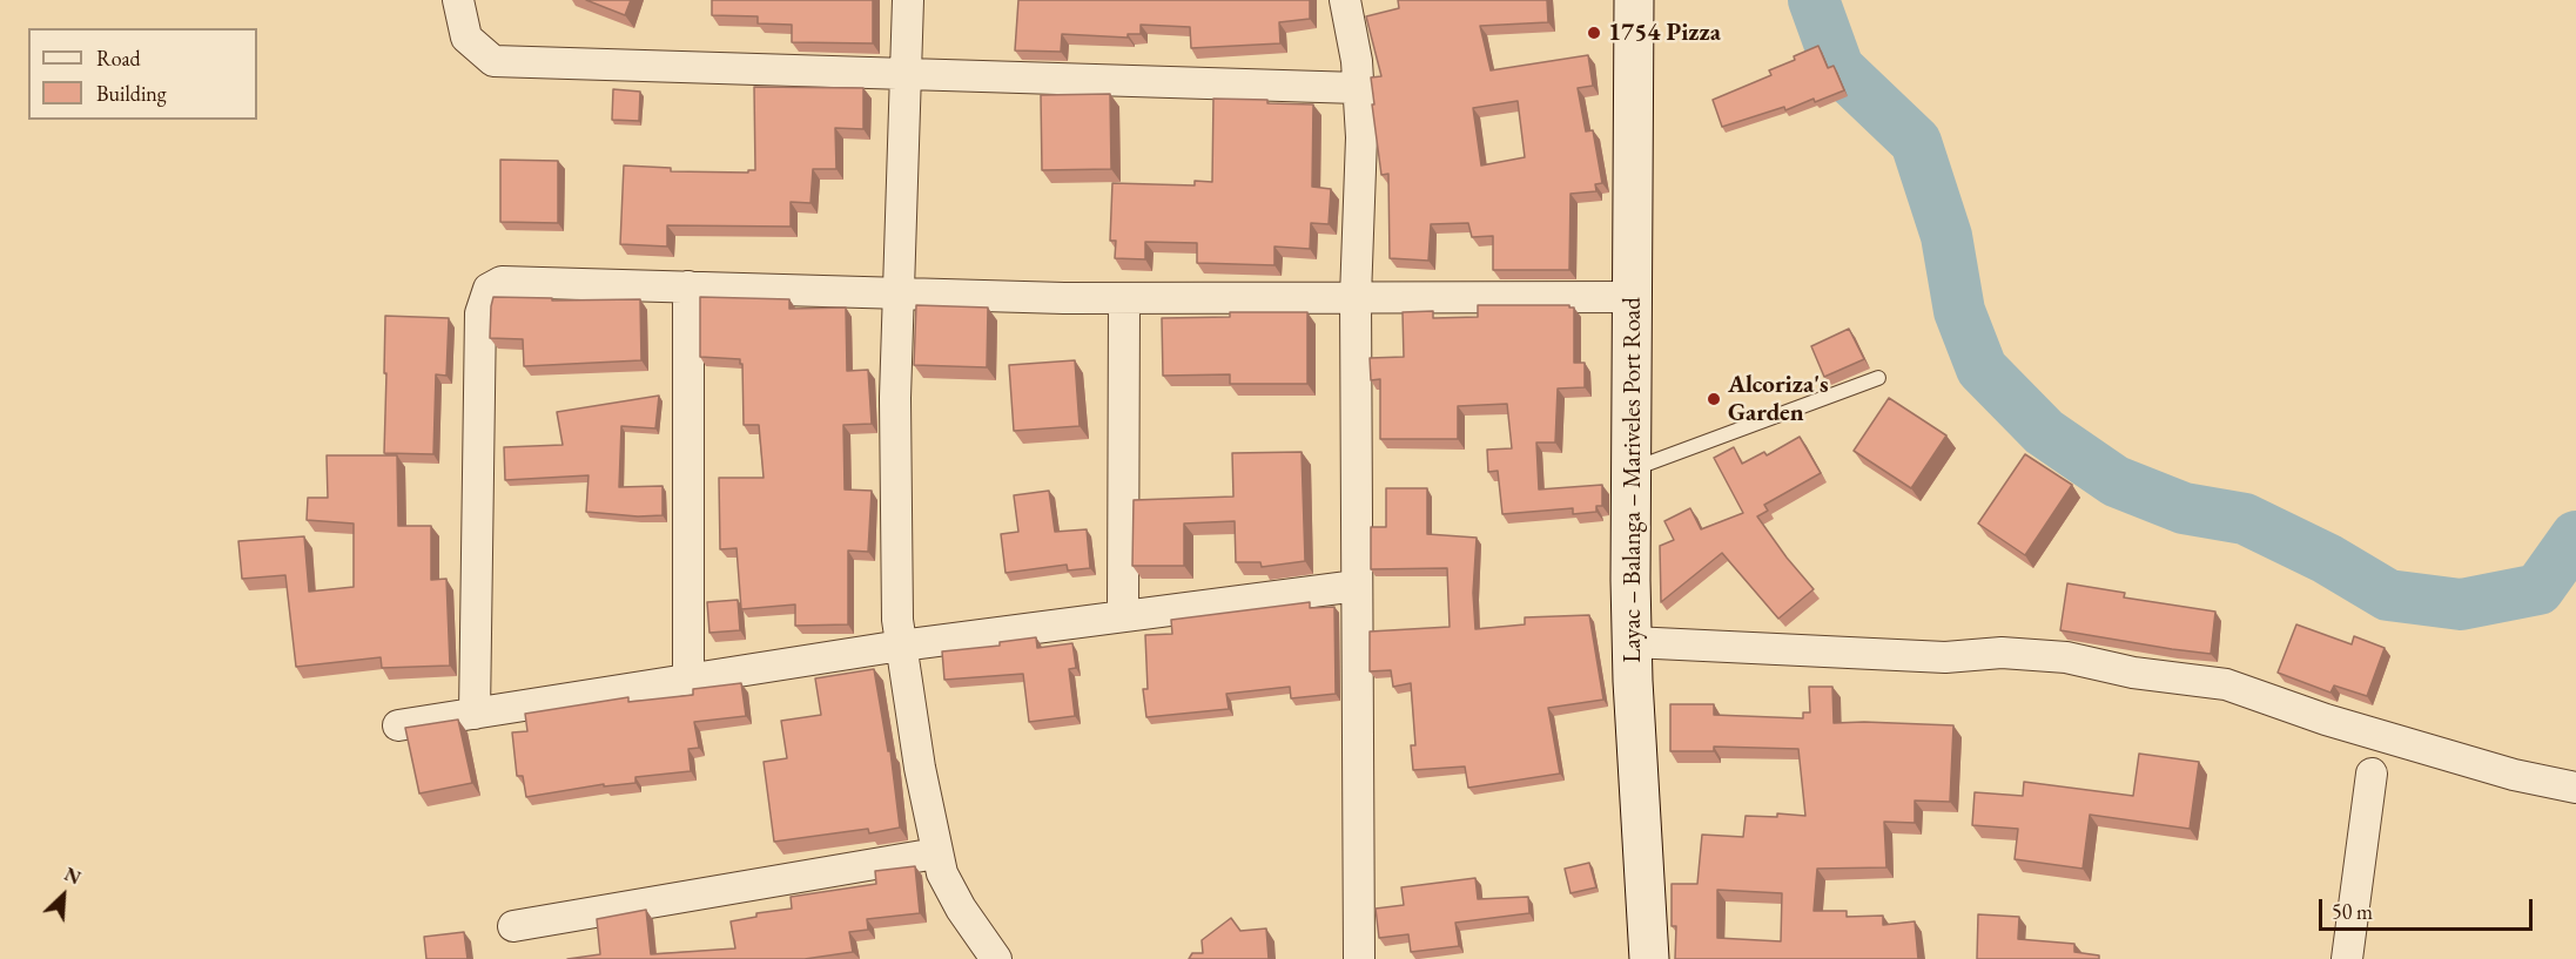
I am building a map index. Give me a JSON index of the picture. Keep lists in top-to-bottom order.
{
  "streets": {
    "main road": ["Layac – Balanga – Mariveles Port Road"]
  },
  "places": ["1754 Pizza", "Alcoriza's Garden"],
  "legend": ["Road", "Building"],
  "scale_bar": "50 m",
  "north": "top right"
}
